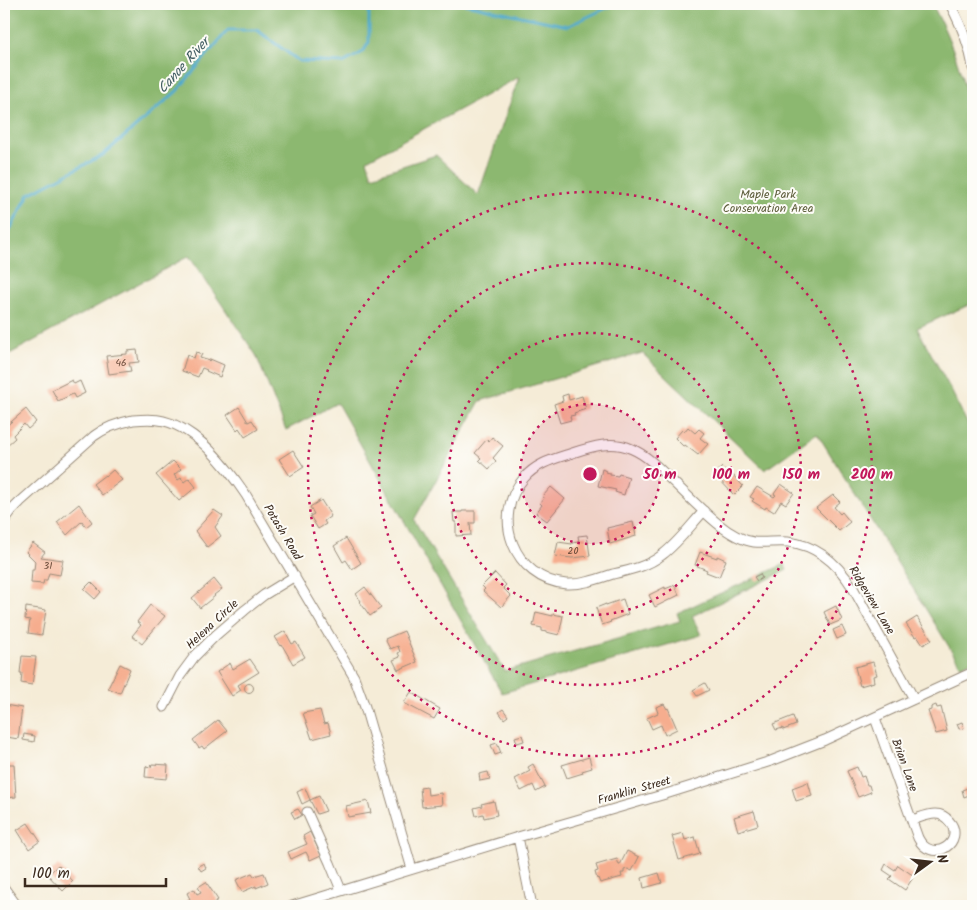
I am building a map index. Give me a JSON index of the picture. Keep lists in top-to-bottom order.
{
  "streets": {
    "street": [
      "Potash Road",
      "Ridgeview Lane",
      "Helena Circle",
      "Brian Lane",
      "Franklin Street"
    ]
  },
  "crossings": [
    ["Potash Road", "Helena Circle"],
    ["Potash Road", "Franklin Street"],
    ["Ridgeview Lane", "Franklin Street"],
    ["Brian Lane", "Franklin Street"]
  ],
  "water": ["Canoe River"],
  "parks": ["Maple Park Conservation Area"],
  "house_numbers": ["46", "20", "31"],
  "scale_bar": "100 m",
  "north": "right",
  "rings": [
    "50 m",
    "100 m",
    "150 m",
    "200 m"
  ]
}
